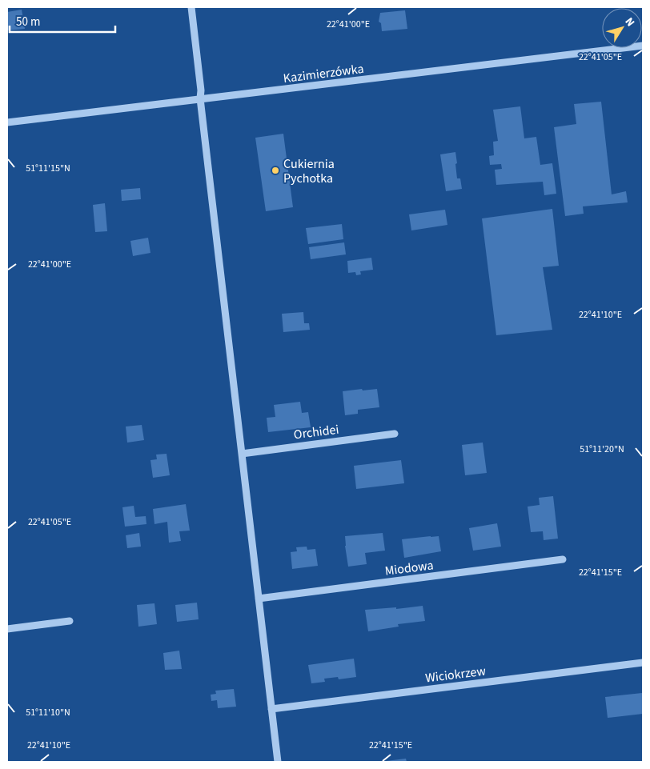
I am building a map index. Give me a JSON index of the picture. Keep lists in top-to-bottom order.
{
  "streets": {
    "street": [
      "Kazimierzówka",
      "Orchidei",
      "Miodowa",
      "Wiciokrzew"
    ]
  },
  "places": ["Cukiernia Pychotka"],
  "scale_bar": "50 m",
  "north": "top right",
  "coordinates": [
    "22°41'00\"E",
    "22°41'05\"E",
    "51°11'15\"N",
    "22°41'10\"E",
    "51°11'20\"N",
    "22°41'15\"E",
    "51°11'10\"N"
  ]
}
